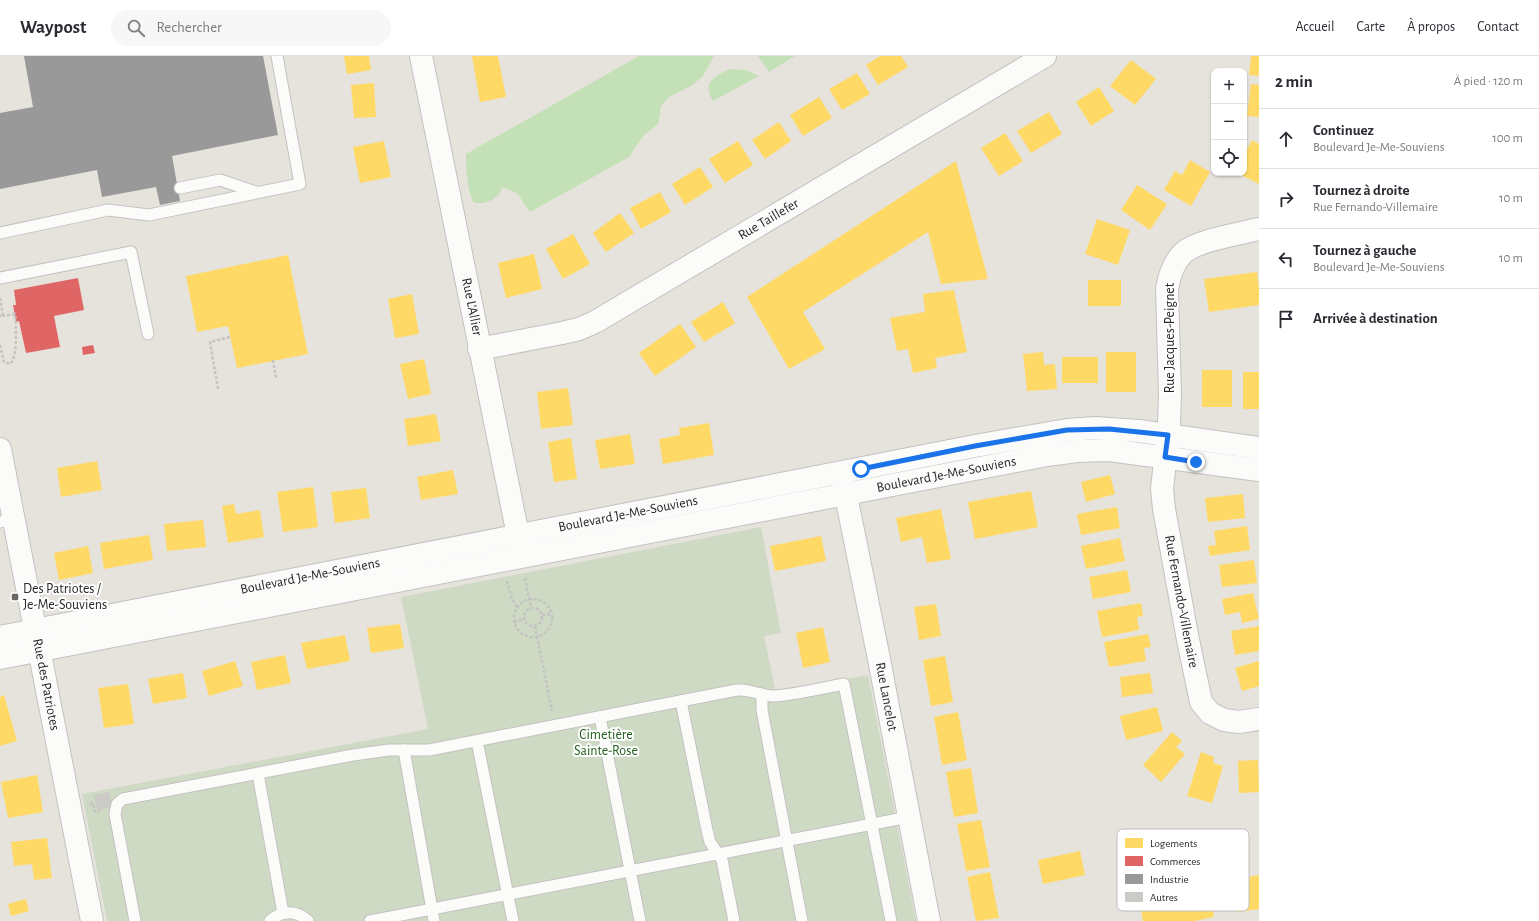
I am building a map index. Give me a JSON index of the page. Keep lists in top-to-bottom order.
{
  "streets": {
    "street": [
      "Rue Taillefer",
      "Rue L'Allier",
      "Rue Jacques-Peignet",
      "Boulevard Je-Me-Souviens",
      "Rue Fernando-Villemaire",
      "Rue des Patriotes",
      "Rue Lancelot"
    ]
  },
  "crossings": [
    ["Rue Taillefer", "Rue L'Allier"],
    ["Rue L'Allier", "Boulevard Je-Me-Souviens"],
    ["Rue Jacques-Peignet", "Boulevard Je-Me-Souviens"],
    ["Rue Jacques-Peignet", "Rue Fernando-Villemaire"],
    ["Boulevard Je-Me-Souviens", "Rue Fernando-Villemaire"],
    ["Boulevard Je-Me-Souviens", "Rue des Patriotes"],
    ["Boulevard Je-Me-Souviens", "Rue Lancelot"]
  ],
  "parks": ["Cimetière Sainte-Rose"],
  "places": {
    "transit": ["Des Patriotes / Je-Me-Souviens"]
  },
  "legend": [
    "Logements",
    "Commerces",
    "Industrie",
    "Autres"
  ],
  "page": {
    "header": "Waypost",
    "search": "Rechercher",
    "nav": [
      "Accueil",
      "Carte",
      "À propos",
      "Contact"
    ],
    "heading": ["2 min", "À pied · 120 m"],
    "map_buttons": ["+", "−"],
    "list": [
      ["Continuez", "Boulevard Je-Me-Souviens", "100 m"],
      ["Tournez à droite", "Rue Fernando-Villemaire", "10 m"],
      ["Tournez à gauche", "Boulevard Je-Me-Souviens", "10 m"],
      "Arrivée à destination"
    ]
  }
}
